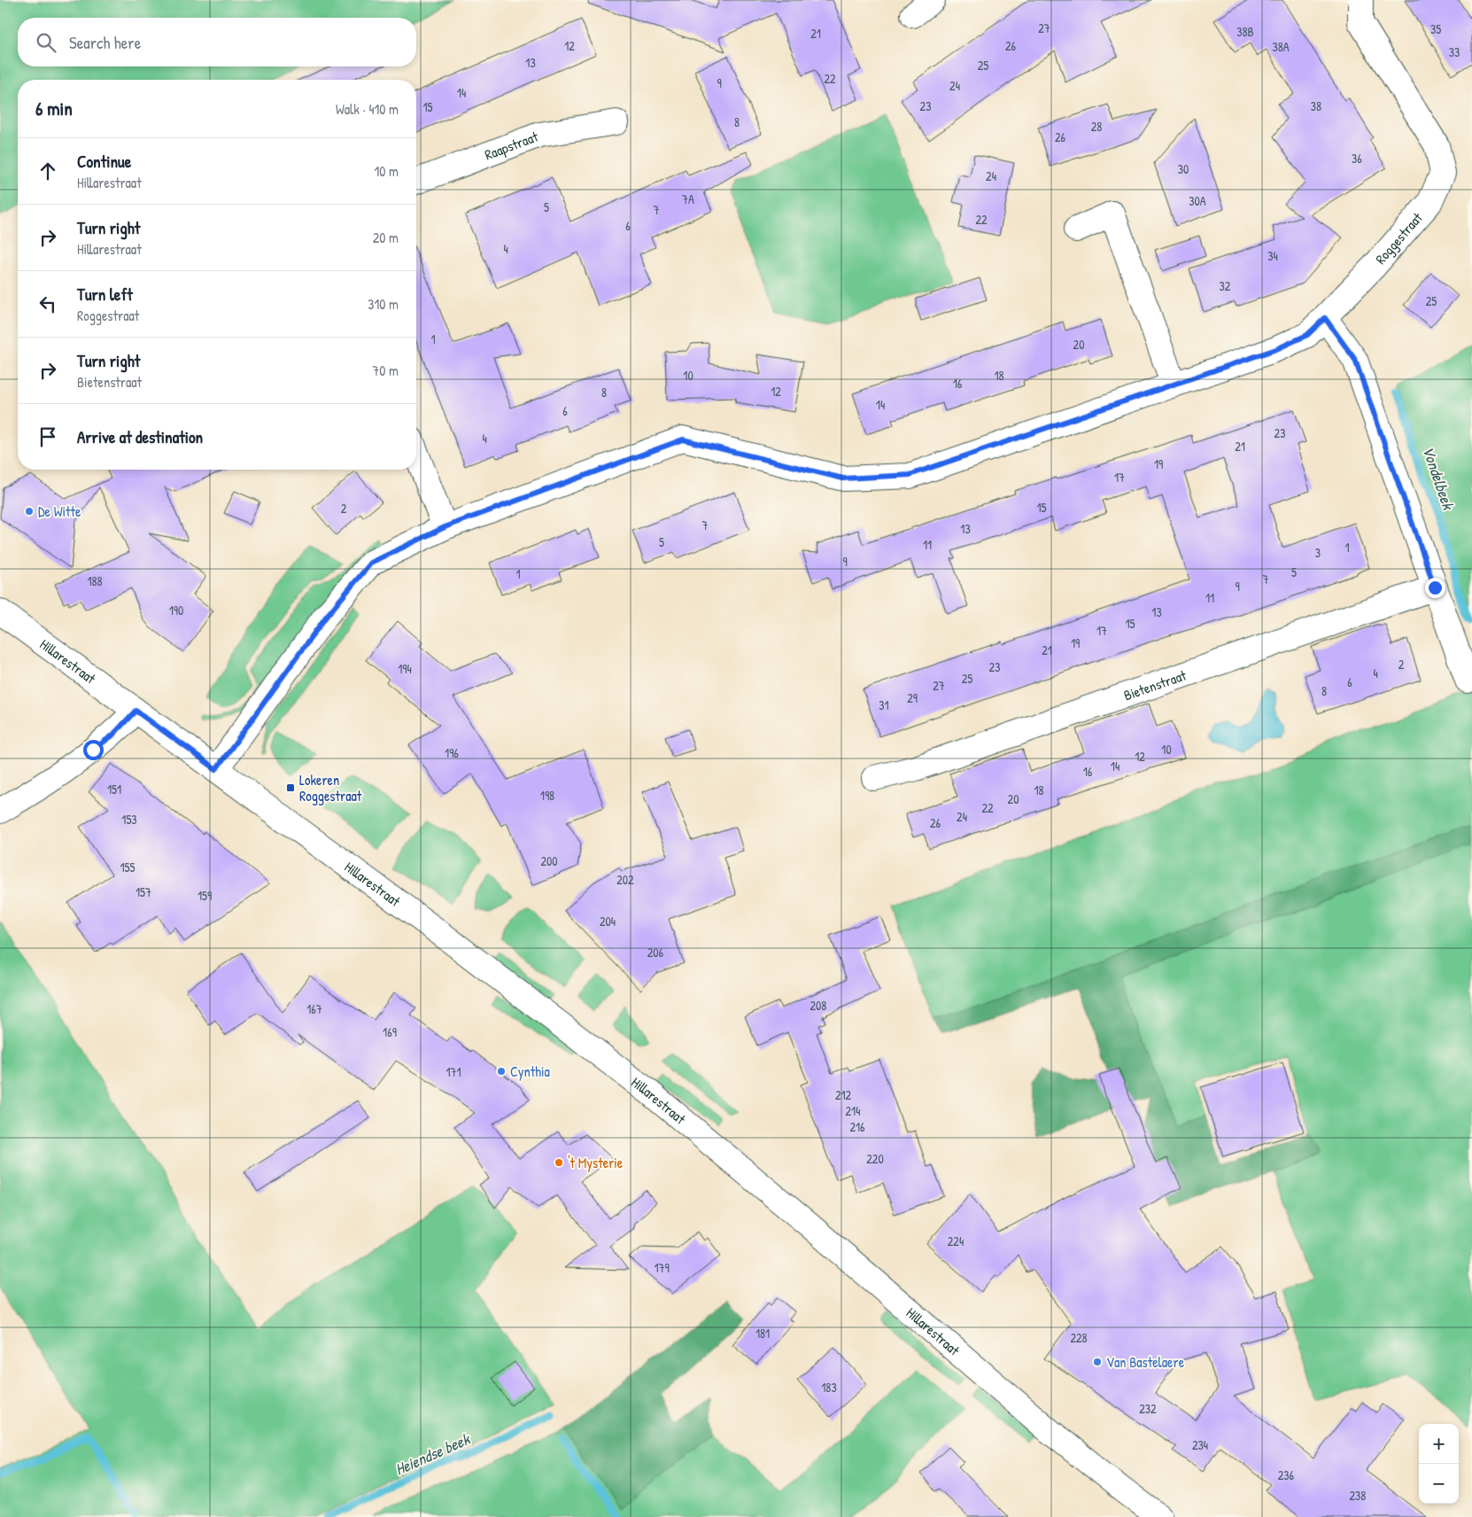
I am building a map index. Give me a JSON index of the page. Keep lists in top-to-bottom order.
{
  "streets": {
    "street": [
      "Raapstraat",
      "Roggestraat",
      "Hillarestraat",
      "Bietenstraat"
    ]
  },
  "crossings": [
    ["Roggestraat", "Hillarestraat"]
  ],
  "water": ["Vondelbeek", "Heiendse beek"],
  "places": {
    "other": [
      "De Witte",
      "Cynthia",
      "'t Mysterie",
      "Van Bastelaere"
    ],
    "transit": ["Lokeren Roggestraat"]
  },
  "house_numbers": [
    "27",
    "35",
    "38B",
    "21",
    "12",
    "26",
    "38A",
    "33",
    "13",
    "25",
    "22",
    "9",
    "24",
    "14",
    "23",
    "38",
    "15",
    "8",
    "28",
    "26",
    "36",
    "30",
    "24",
    "7A",
    "30A",
    "5",
    "7",
    "22",
    "6",
    "4",
    "34",
    "32",
    "25",
    "1",
    "20",
    "10",
    "18",
    "16",
    "12",
    "8",
    "14",
    "6",
    "23",
    "4",
    "21",
    "19",
    "17",
    "15",
    "2",
    "7",
    "13",
    "5",
    "11",
    "1",
    "3",
    "9",
    "5",
    "1",
    "7",
    "188",
    "9",
    "11",
    "190",
    "13",
    "15",
    "17",
    "19",
    "21",
    "2",
    "23",
    "194",
    "4",
    "25",
    "6",
    "27",
    "8",
    "29",
    "31",
    "10",
    "196",
    "12",
    "14",
    "16",
    "151",
    "18",
    "198",
    "20",
    "22",
    "24",
    "153",
    "26",
    "200",
    "155",
    "202",
    "157",
    "159",
    "204",
    "206",
    "208",
    "167",
    "169",
    "171",
    "212",
    "214",
    "216",
    "220",
    "224",
    "179",
    "181",
    "228",
    "183",
    "232",
    "234",
    "236",
    "238"
  ],
  "page": {
    "search": "Search here",
    "heading": ["6 min", "Walk · 410 m"],
    "list": [
      ["Continue", "Hillarestraat", "10 m"],
      ["Turn right", "Hillarestraat", "20 m"],
      ["Turn left", "Roggestraat", "310 m"],
      ["Turn right", "Bietenstraat", "70 m"],
      "Arrive at destination"
    ],
    "map_buttons": ["+", "−"]
  }
}
